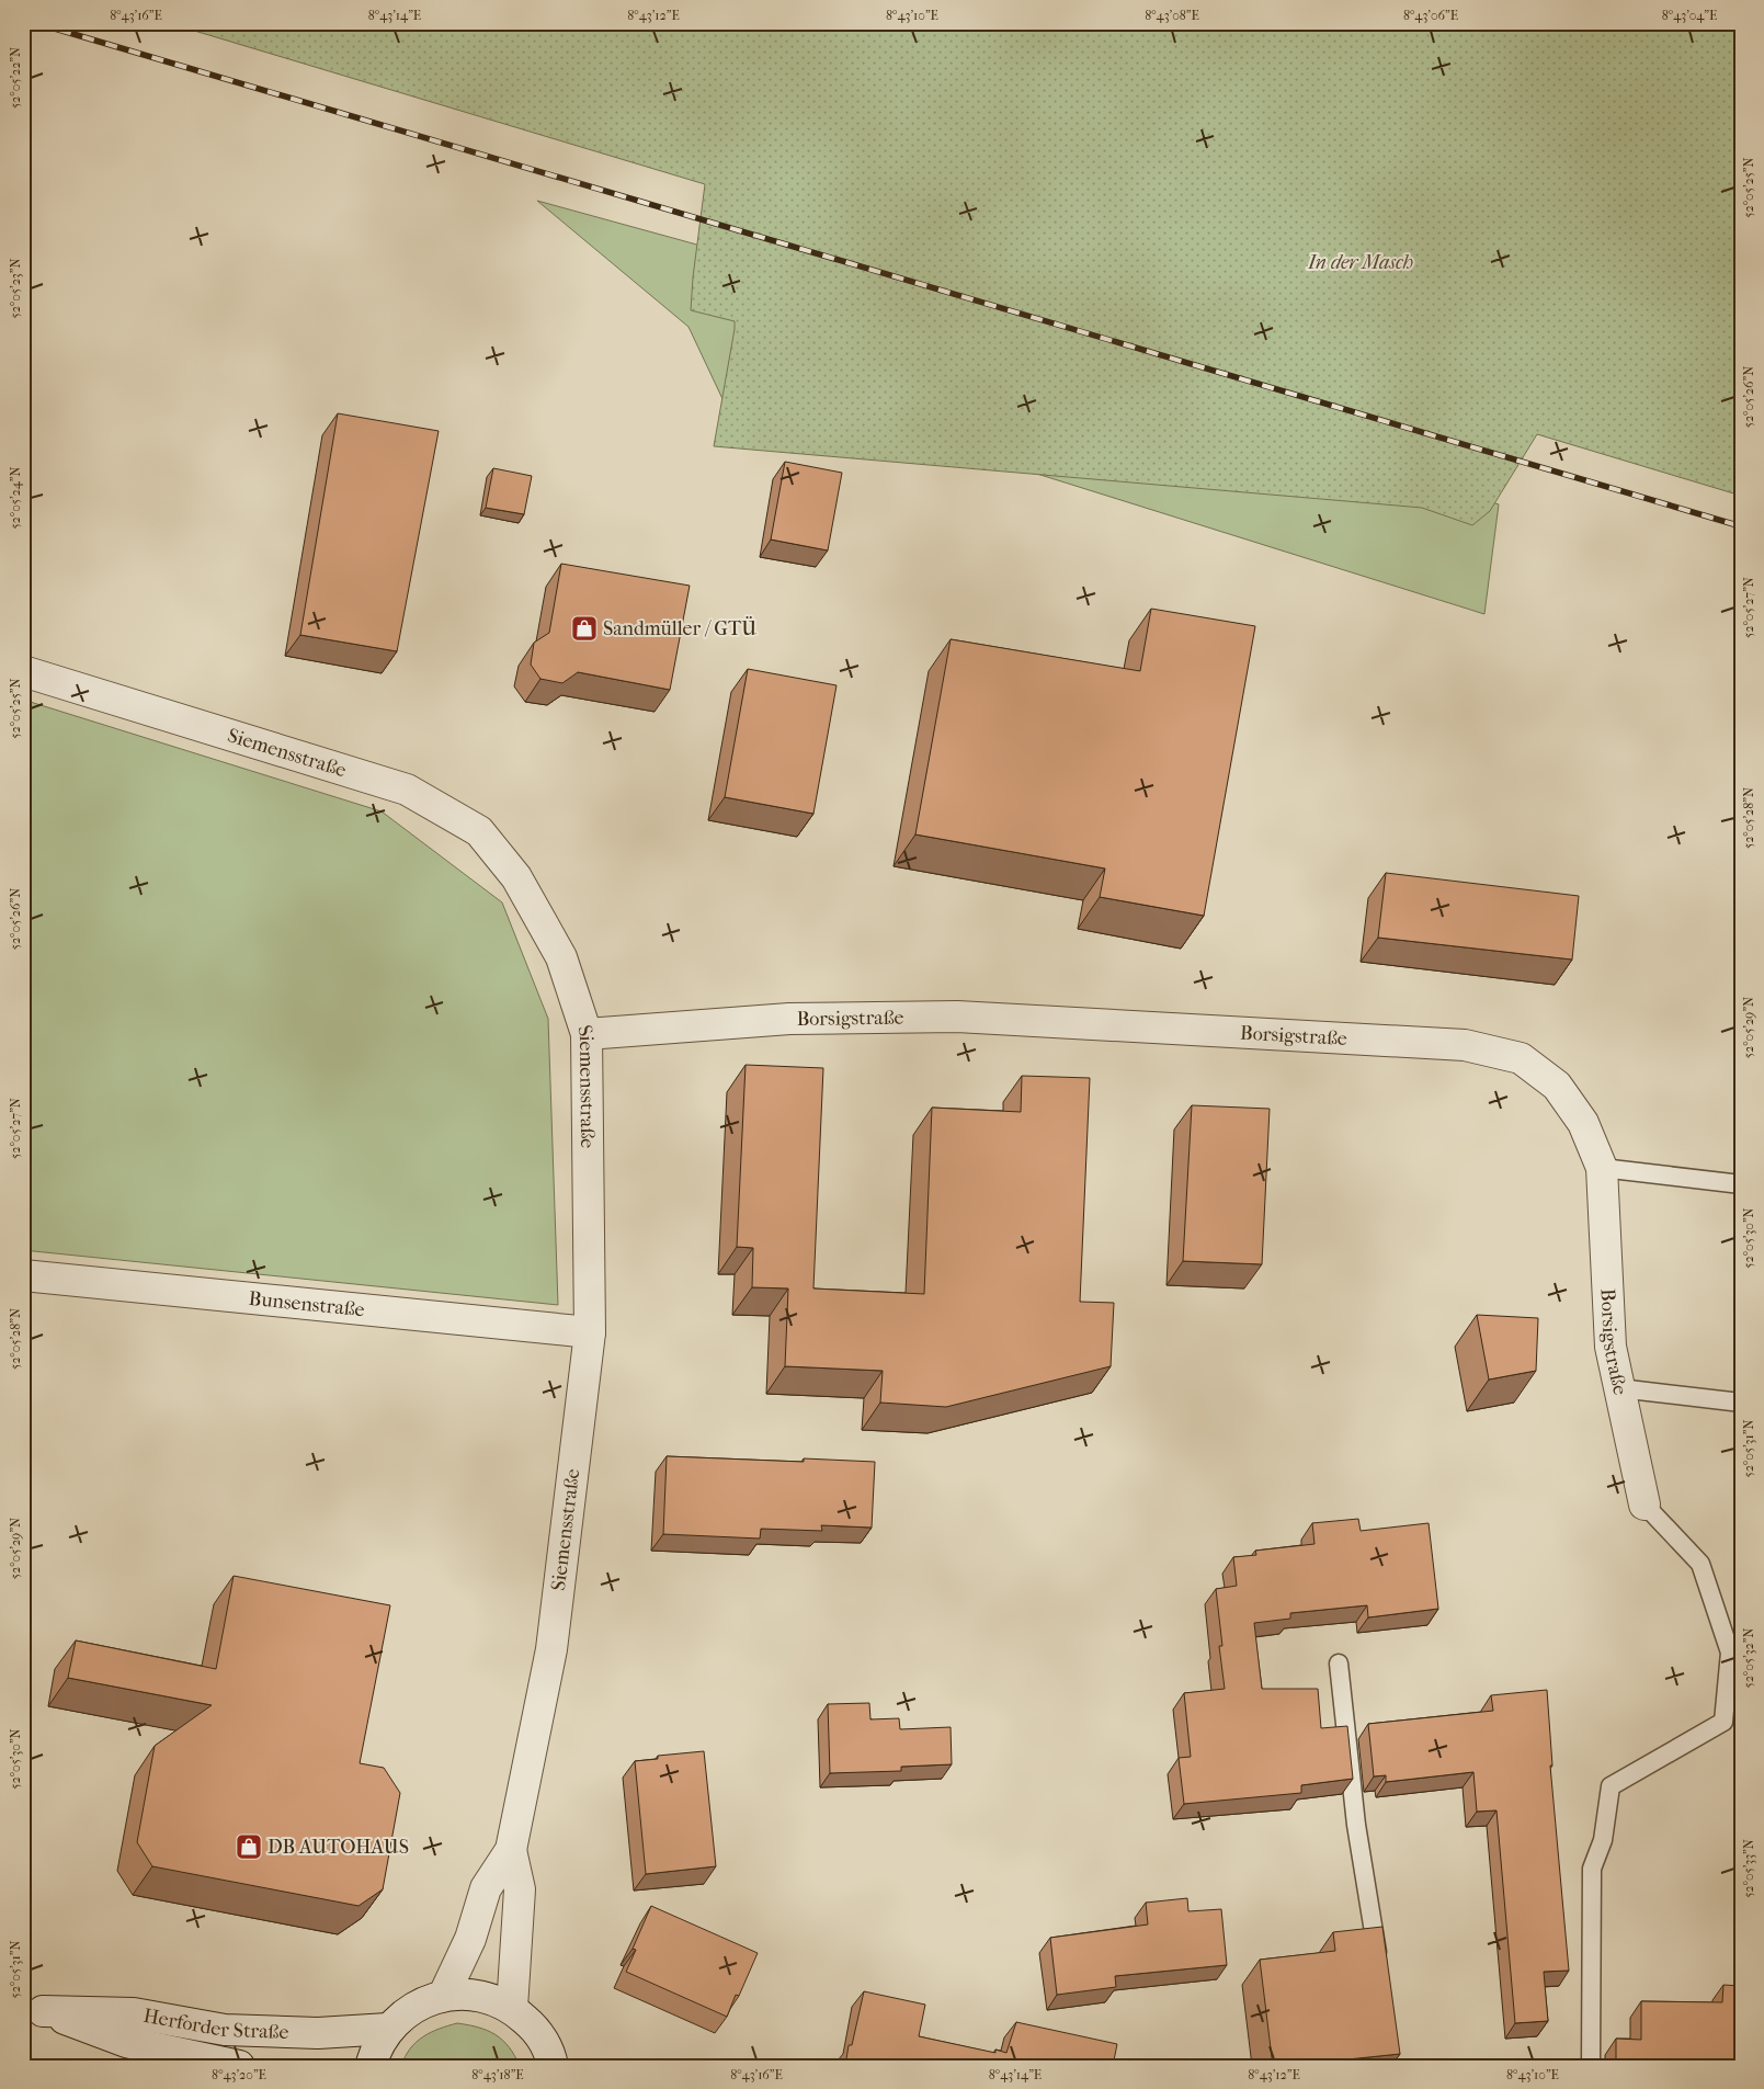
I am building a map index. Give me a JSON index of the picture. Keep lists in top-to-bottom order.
{
  "streets": {
    "street": [
      "Siemensstraße",
      "Borsigstraße",
      "Bunsenstraße",
      "Herforder Straße"
    ]
  },
  "crossings": [
    ["Siemensstraße", "Borsigstraße"],
    ["Siemensstraße", "Bunsenstraße"]
  ],
  "parks": ["In der Masch"],
  "places": {
    "shop": ["Sandmüller / GTÜ", "DB AUTOHAUS"]
  },
  "coordinates": [
    "8°43'16\"E",
    "8°43'14\"E",
    "8°43'12\"E",
    "8°43'10\"E",
    "8°43'08\"E",
    "8°43'06\"E",
    "8°43'04\"E",
    "52°05'22\"N",
    "52°05'25\"N",
    "52°05'23\"N",
    "52°05'26\"N",
    "52°05'24\"N",
    "52°05'27\"N",
    "52°05'28\"N",
    "52°05'29\"N",
    "52°05'30\"N",
    "52°05'31\"N",
    "52°05'32\"N",
    "52°05'33\"N",
    "8°43'20\"E",
    "8°43'18\"E"
  ]
}
